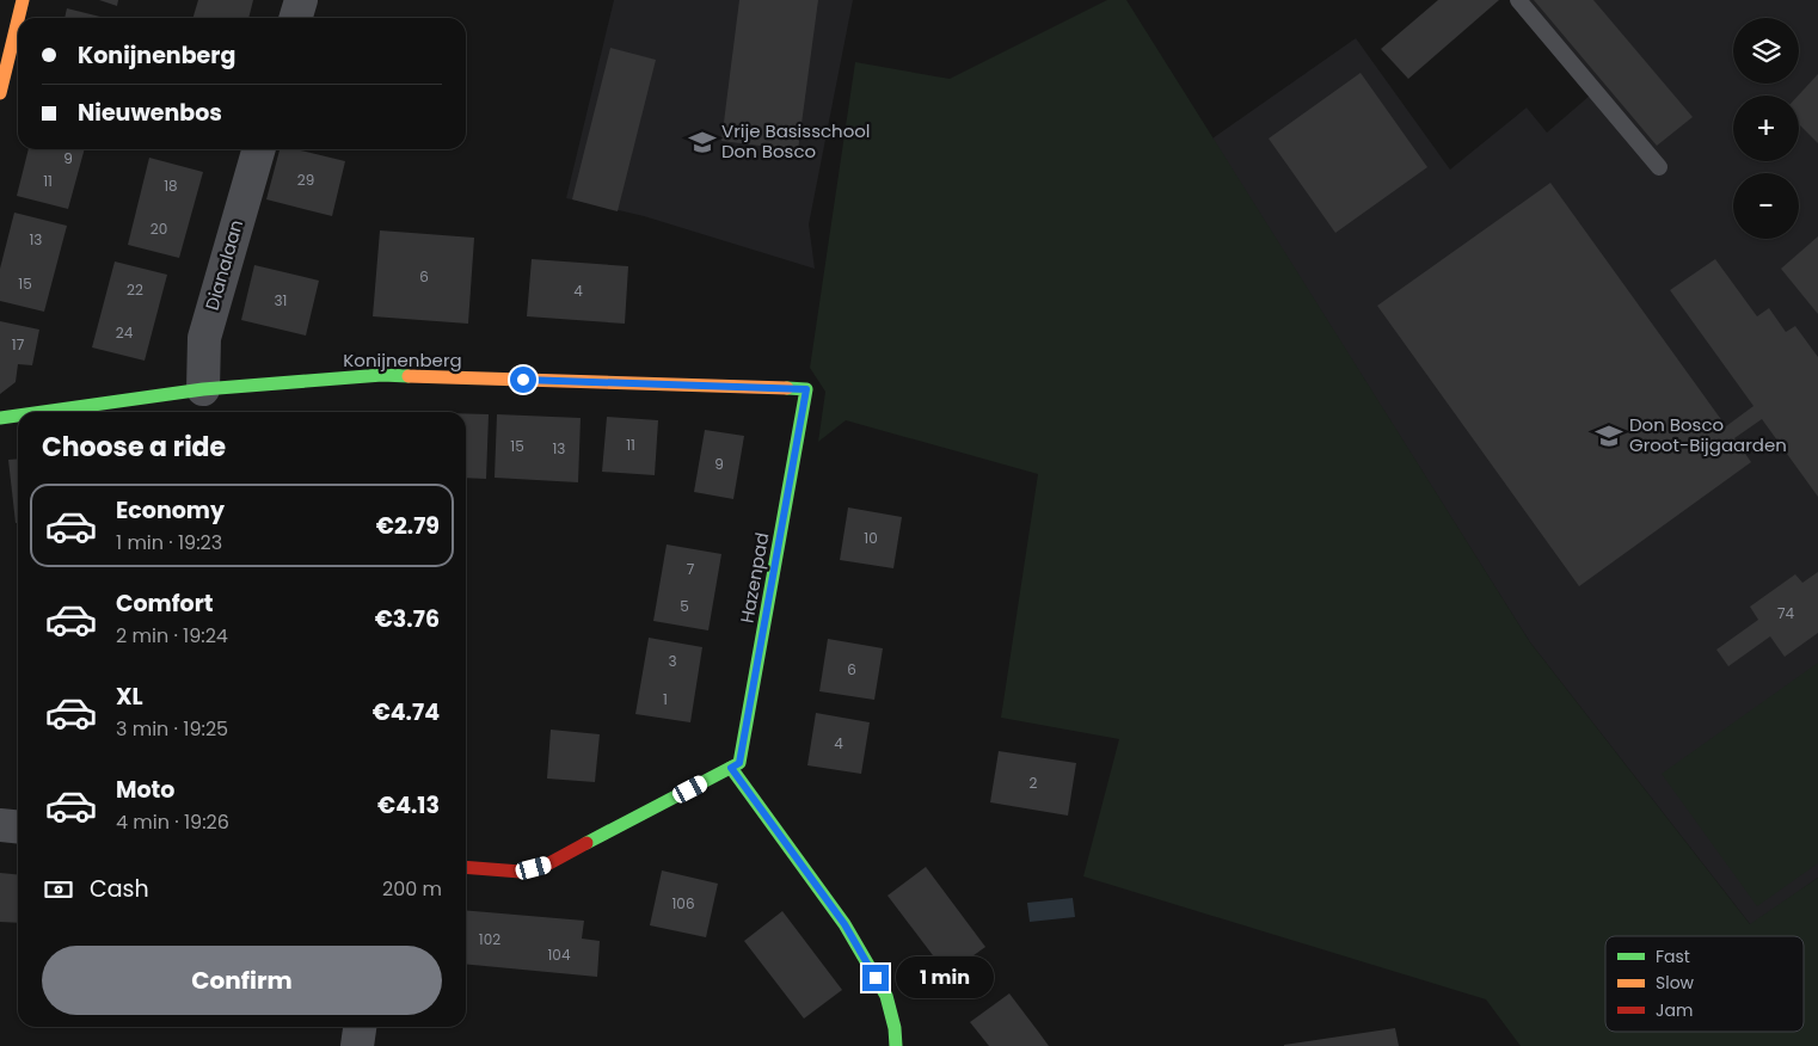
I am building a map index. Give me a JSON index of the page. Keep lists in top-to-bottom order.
{
  "streets": {
    "street": ["Dianalaan", "Konijnenberg", "Hazenpad"]
  },
  "crossings": [
    ["Dianalaan", "Konijnenberg"],
    ["Konijnenberg", "Hazenpad"]
  ],
  "places": {
    "school or university": ["Vrije Basisschool Don Bosco", "Don Bosco Groot-Bijgaarden"]
  },
  "house_numbers": [
    "9",
    "29",
    "11",
    "18",
    "20",
    "13",
    "6",
    "15",
    "22",
    "4",
    "31",
    "24",
    "17",
    "11",
    "15",
    "13",
    "9",
    "10",
    "7",
    "5",
    "74",
    "3",
    "6",
    "1",
    "4",
    "2",
    "106",
    "102",
    "104"
  ],
  "legend": ["Fast", "Slow", "Jam"],
  "page": {
    "map_buttons": ["+", "−"],
    "banner": ["Konijnenberg", "Nieuwenbos"],
    "heading": "Choose a ride",
    "list": [
      {
        "name": "Economy",
        "note": "1 min · 19:23",
        "value": "€2.79"
      },
      {
        "name": "Comfort",
        "note": "2 min · 19:24",
        "value": "€3.76"
      },
      {
        "name": "XL",
        "note": "3 min · 19:25",
        "value": "€4.74"
      },
      {
        "name": "Moto",
        "note": "4 min · 19:26",
        "value": "€4.13"
      }
    ],
    "pay": ["Cash", "200 m"],
    "buttons": "Confirm",
    "bubble": "1 min"
  }
}
